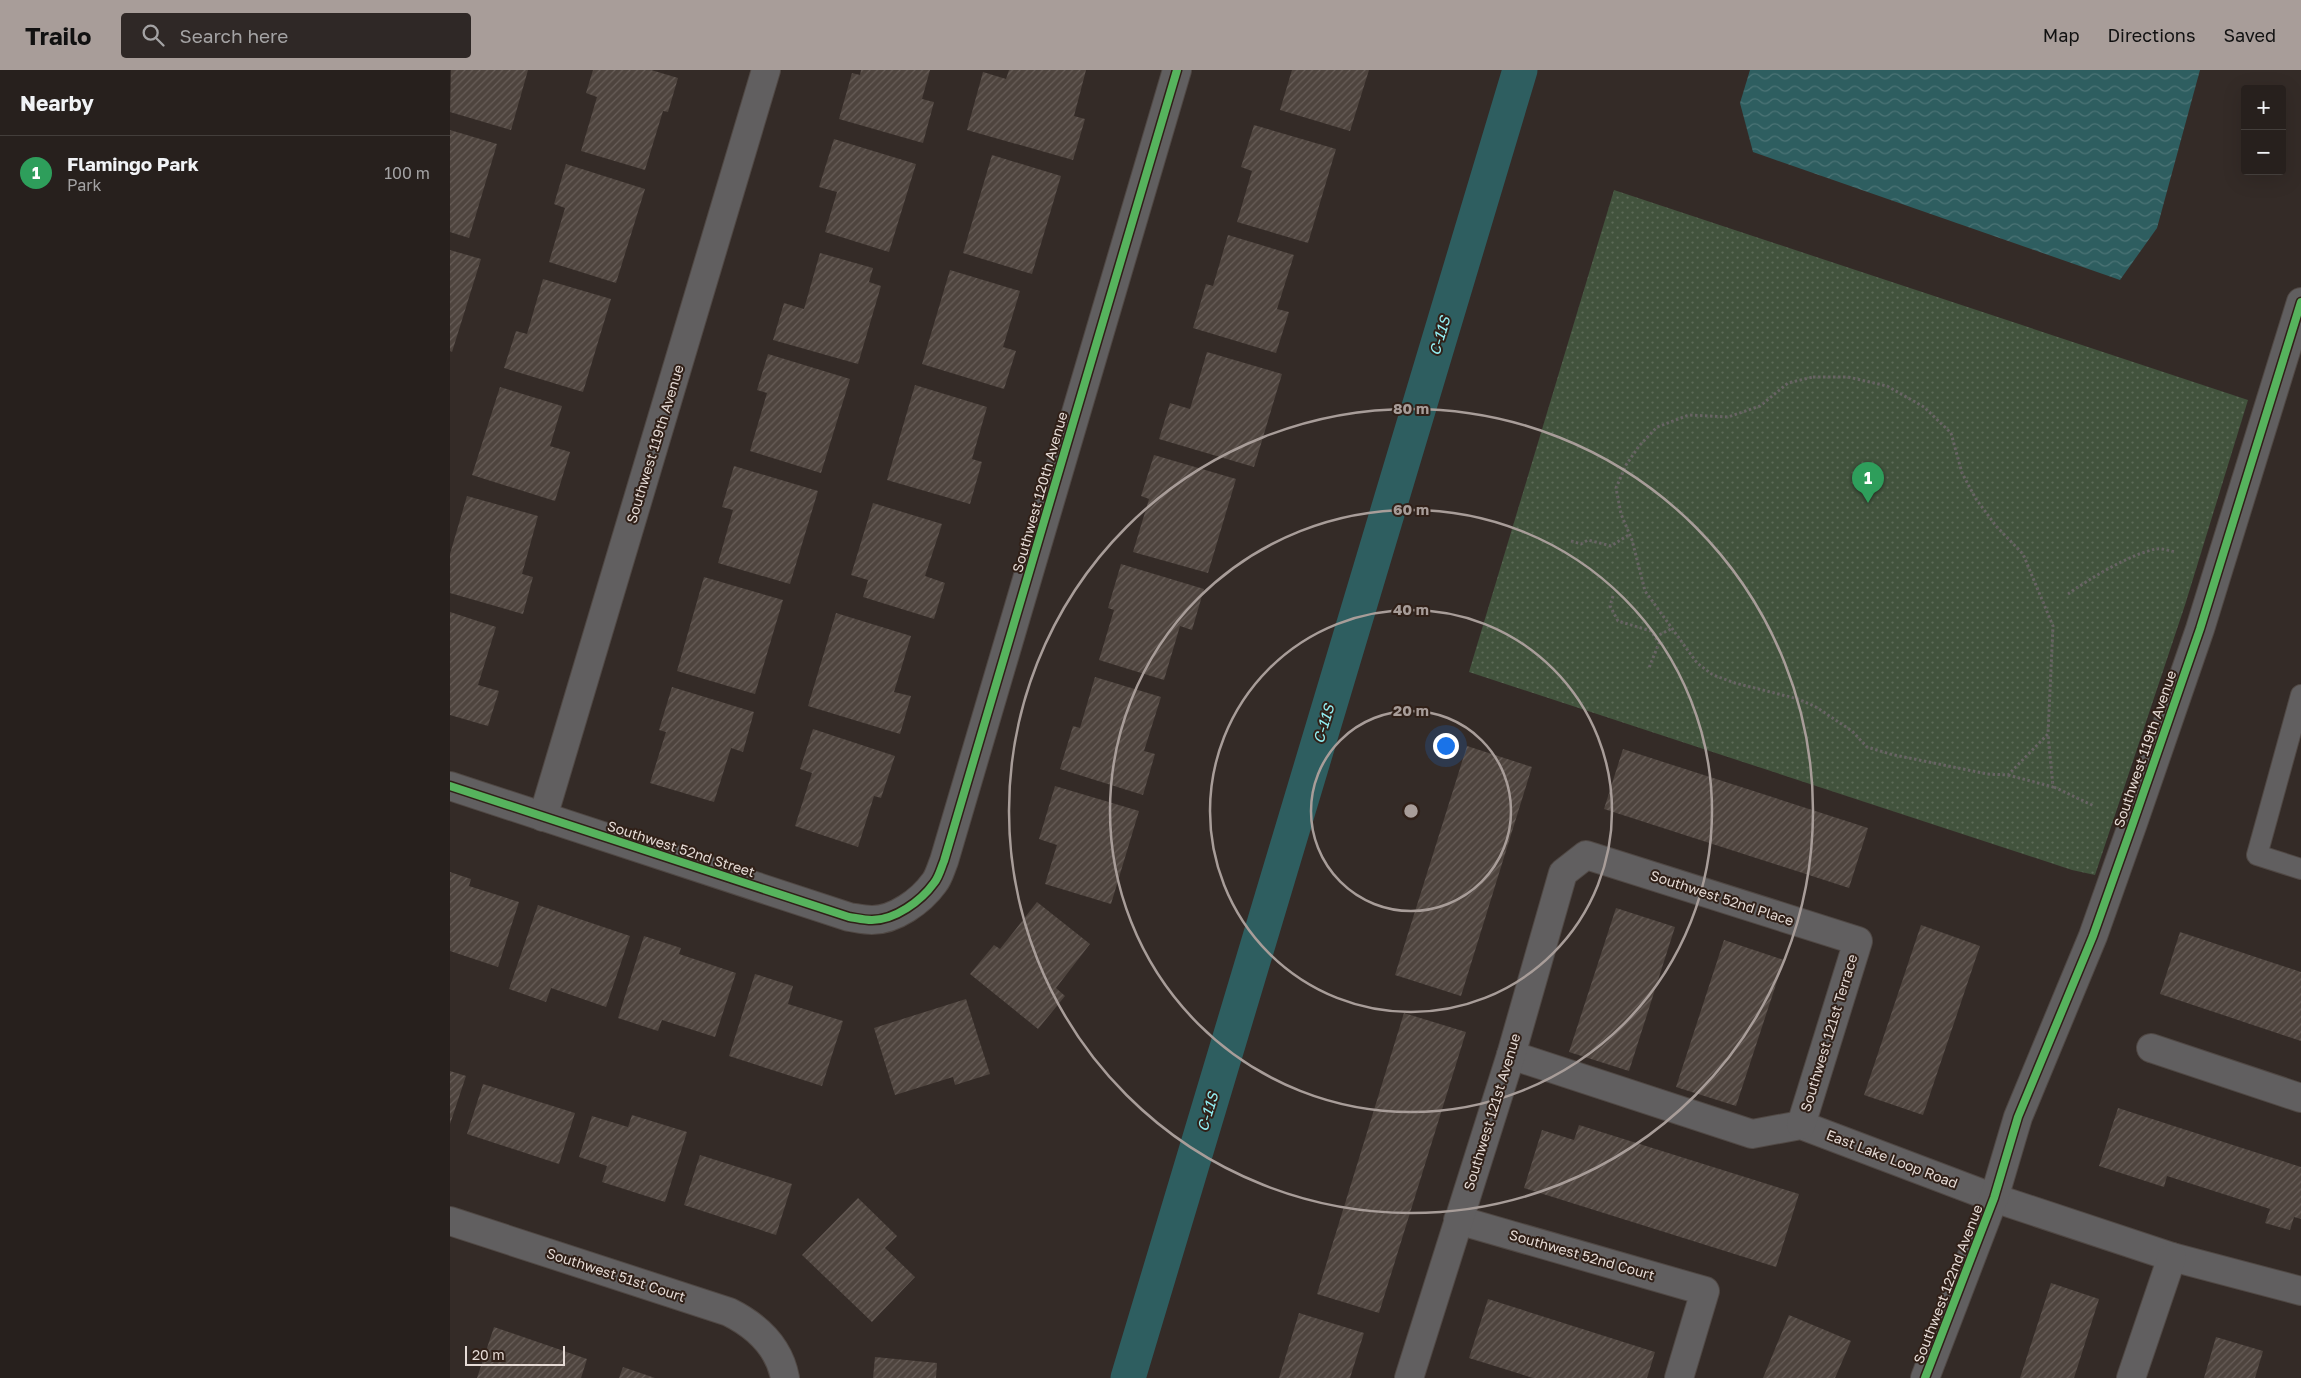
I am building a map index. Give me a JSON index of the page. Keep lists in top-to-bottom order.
{
  "streets": {
    "street": [
      "Southwest 119th Avenue",
      "Southwest 120th Avenue",
      "Southwest 52nd Street",
      "Southwest 52nd Place",
      "Southwest 121st Terrace",
      "Southwest 121st Avenue",
      "East Lake Loop Road",
      "Southwest 52nd Court",
      "Southwest 51st Court",
      "Southwest 122nd Avenue"
    ]
  },
  "crossings": [
    ["Southwest 119th Avenue", "Southwest 52nd Street"],
    ["Southwest 119th Avenue", "East Lake Loop Road"],
    ["Southwest 119th Avenue", "Southwest 122nd Avenue"],
    ["Southwest 120th Avenue", "Southwest 52nd Street"],
    ["Southwest 52nd Place", "Southwest 121st Terrace"],
    ["Southwest 52nd Place", "Southwest 121st Avenue"],
    ["Southwest 121st Terrace", "East Lake Loop Road"],
    ["Southwest 121st Avenue", "Southwest 52nd Court"],
    ["East Lake Loop Road", "Southwest 122nd Avenue"]
  ],
  "water": ["C-11S"],
  "scale_bar": "20 m",
  "page": {
    "header": "Trailo",
    "search": "Search here",
    "nav": ["Map", "Directions", "Saved"],
    "heading": "Nearby",
    "map_buttons": ["+", "−"],
    "list": [
      {
        "mark": "1",
        "name": "Flamingo Park",
        "note": "Park",
        "value": "100 m"
      }
    ],
    "pins": "1",
    "scale": "20 m"
  },
  "rings": [
    "80 m",
    "60 m",
    "40 m",
    "20 m"
  ]
}
